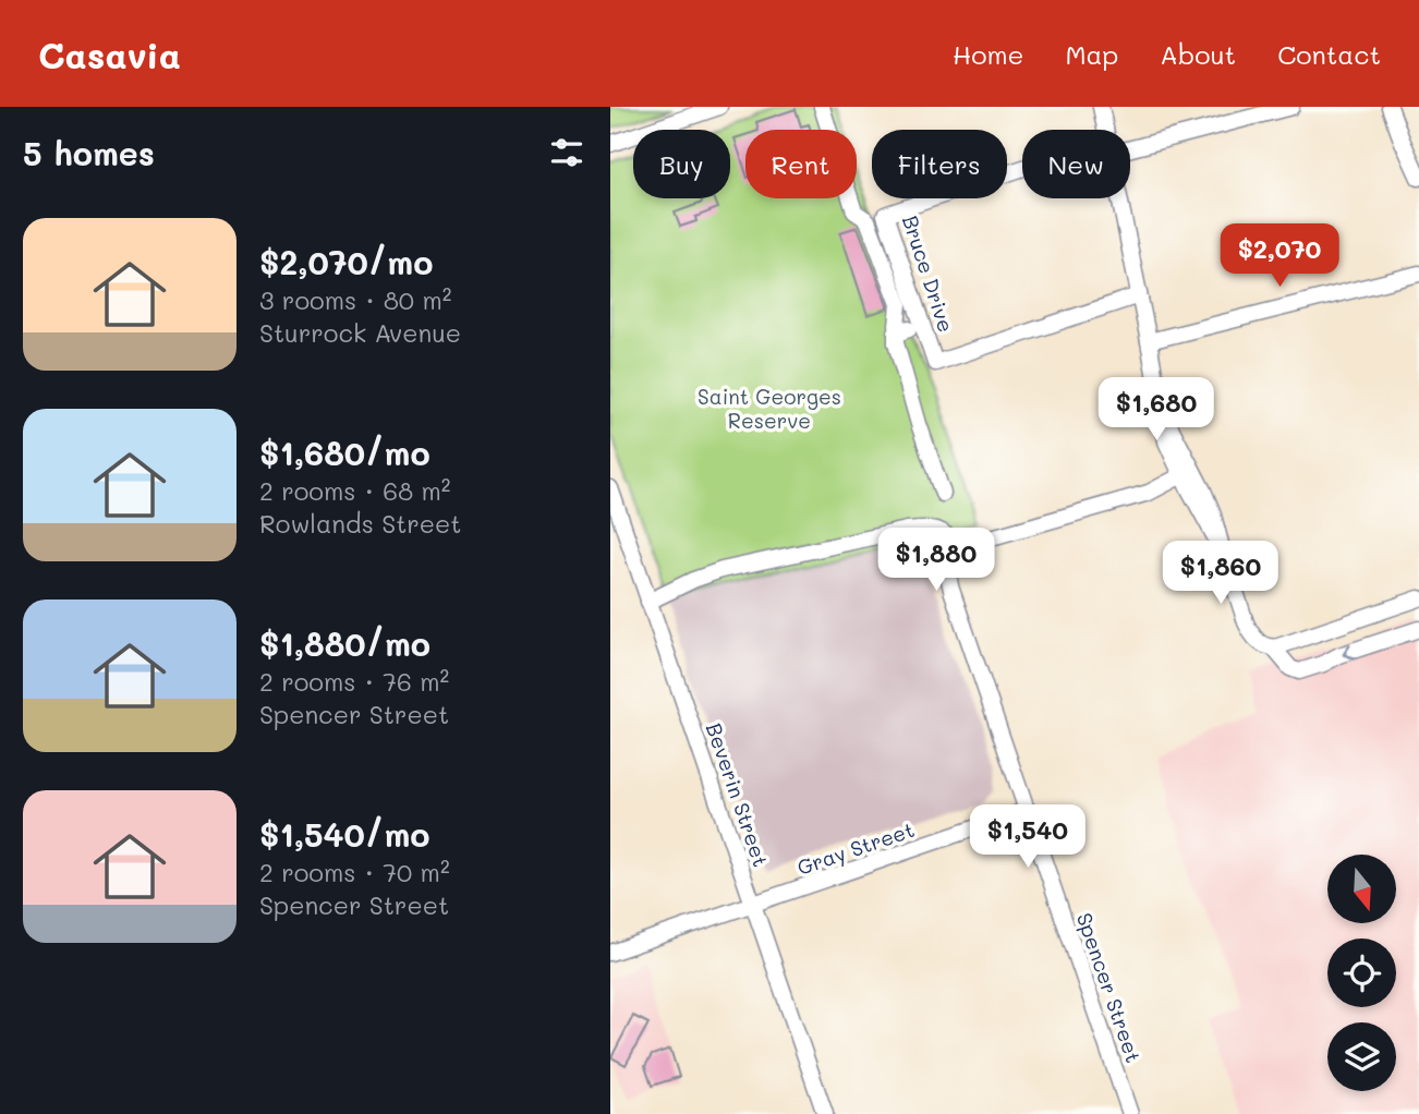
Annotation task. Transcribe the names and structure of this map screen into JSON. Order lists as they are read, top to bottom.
{
  "streets": {
    "street": [
      "Bruce Drive",
      "Beverin Street",
      "Gray Street",
      "Spencer Street"
    ]
  },
  "crossings": [
    ["Beverin Street", "Gray Street"],
    ["Gray Street", "Spencer Street"]
  ],
  "parks": ["Saint Georges Reserve"],
  "north": "bottom",
  "page": {
    "header": "Casavia",
    "nav": [
      "Home",
      "Map",
      "About",
      "Contact"
    ],
    "heading": "5 homes",
    "chip": [
      "Buy",
      "Rent",
      "Filters",
      "New"
    ],
    "list": [
      {
        "name": "$2,070/mo",
        "note": "3 rooms · 80 m² · Sturrock Avenue"
      },
      {
        "name": "$1,680/mo",
        "note": "2 rooms · 68 m² · Rowlands Street"
      },
      {
        "name": "$1,880/mo",
        "note": "2 rooms · 76 m² · Spencer Street"
      },
      {
        "name": "$1,540/mo",
        "note": "2 rooms · 70 m² · Spencer Street"
      }
    ],
    "price": [
      "$2,070",
      "$1,680",
      "$1,880",
      "$1,860",
      "$1,540"
    ]
  }
}
